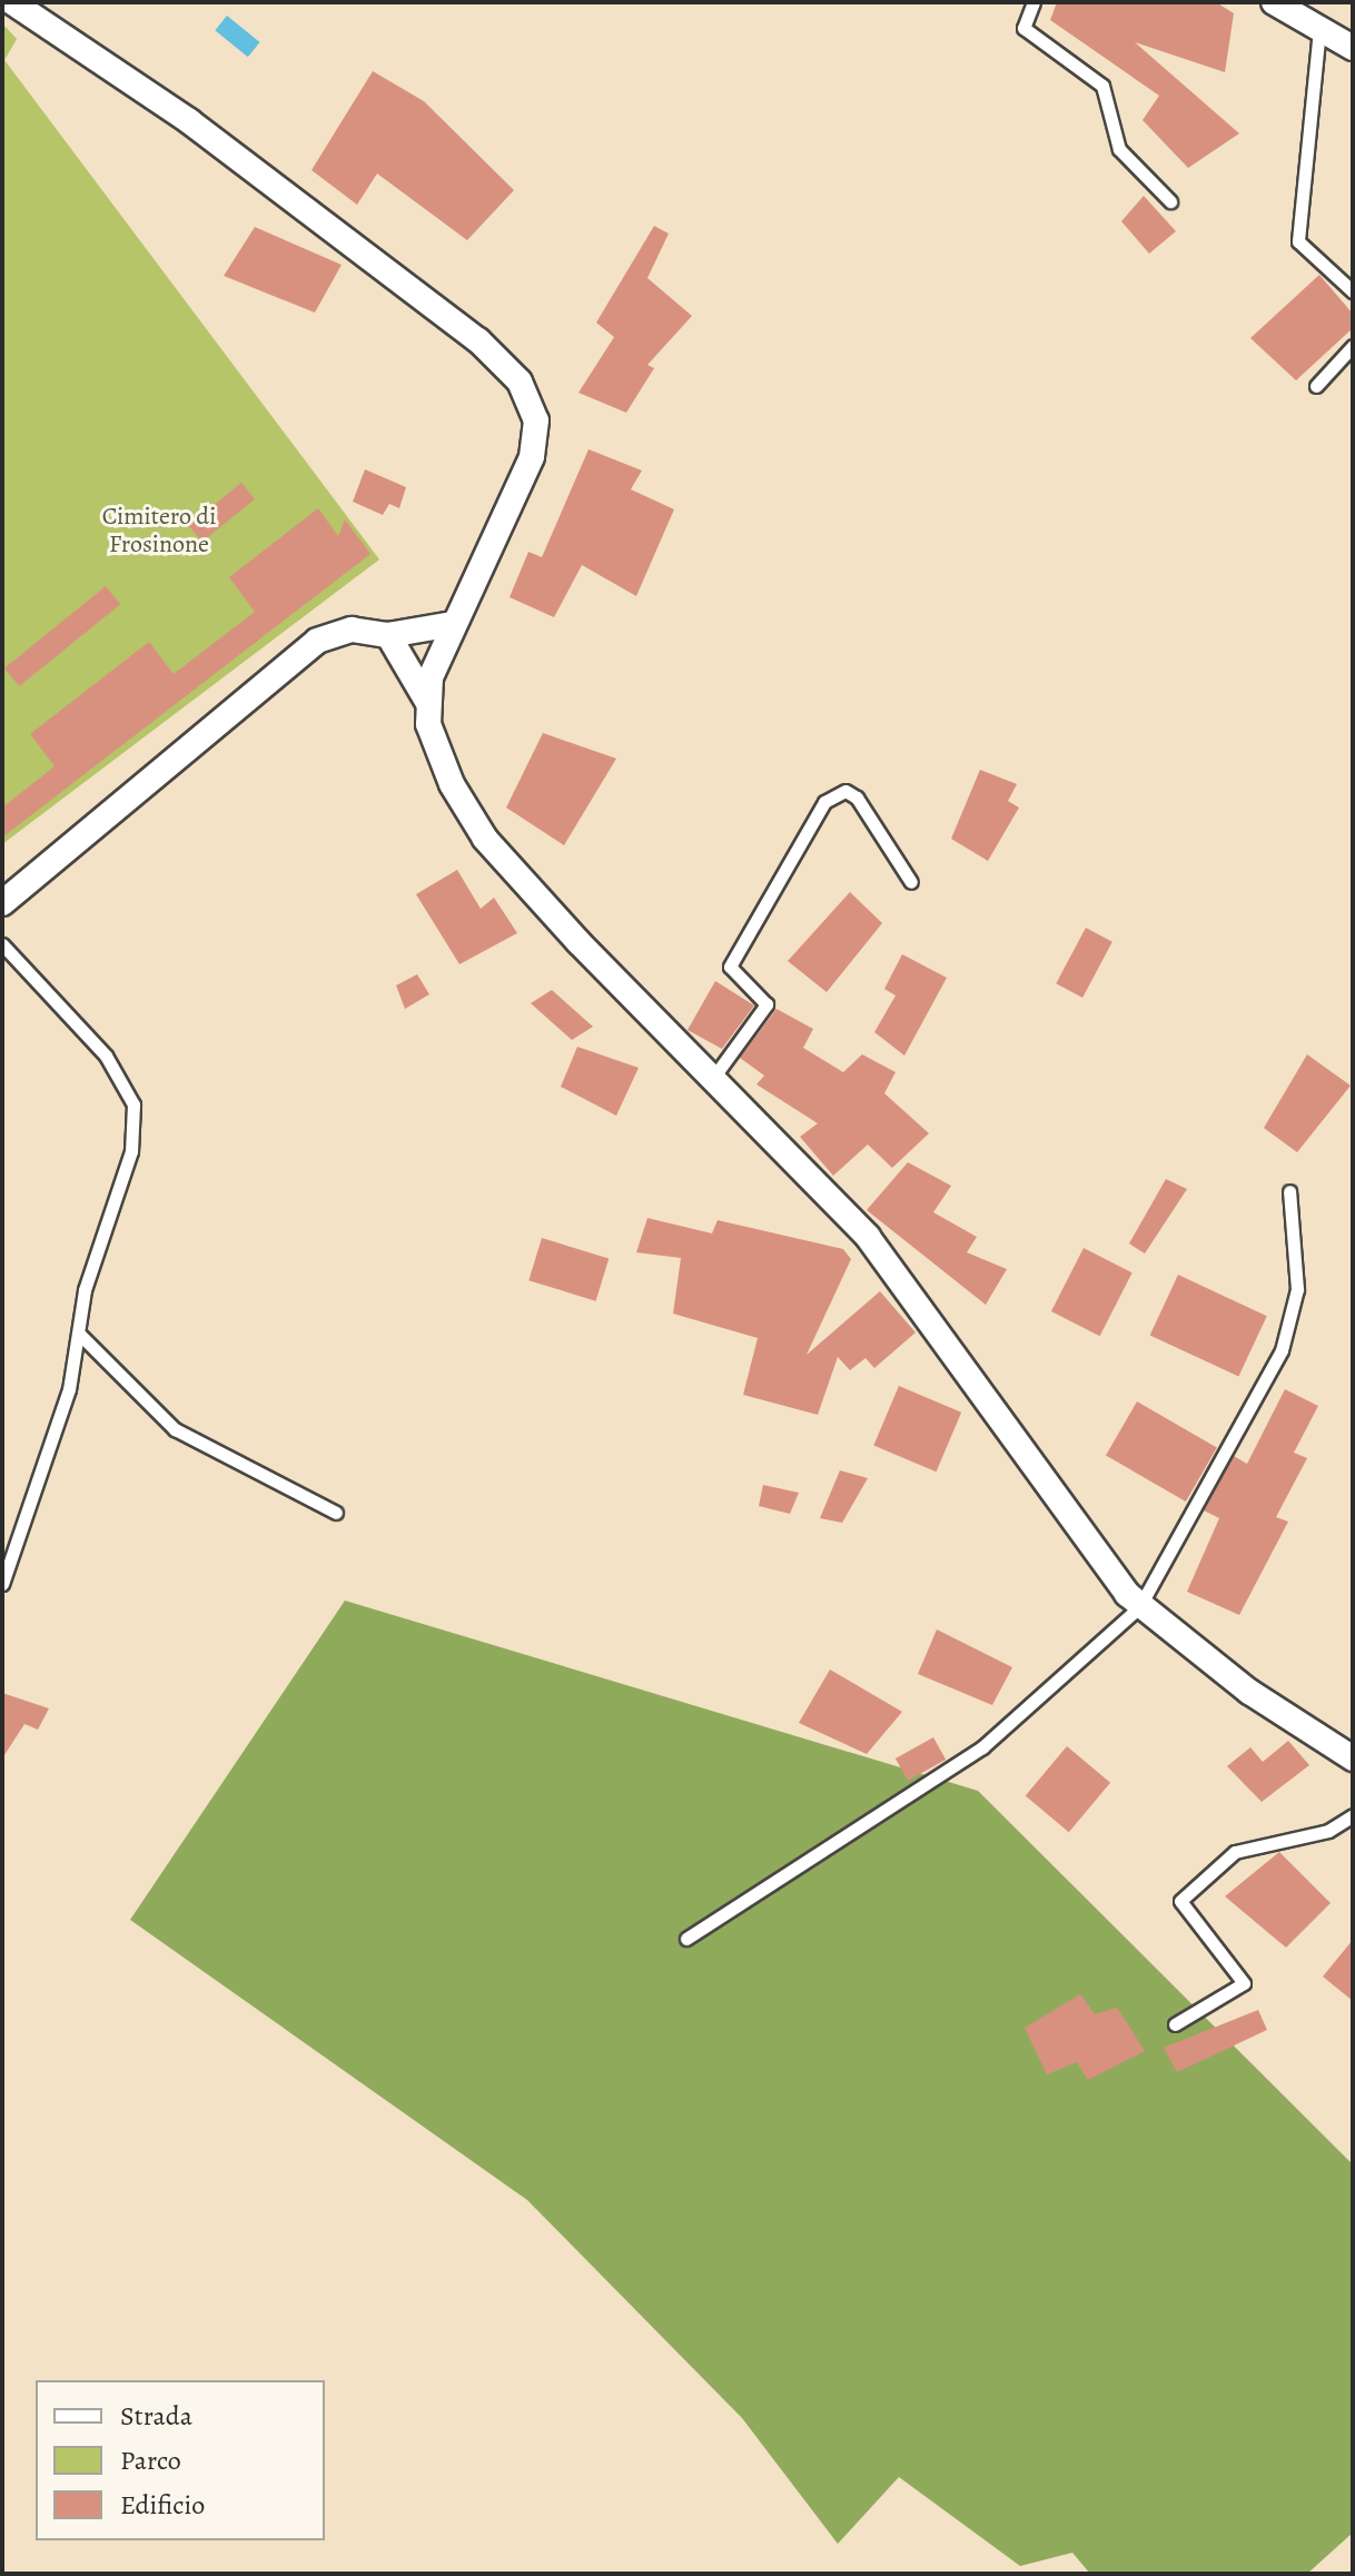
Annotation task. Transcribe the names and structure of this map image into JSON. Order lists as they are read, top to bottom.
{
  "parks": ["Cimitero di Frosinone"],
  "legend": ["Strada", "Parco", "Edificio"]
}
